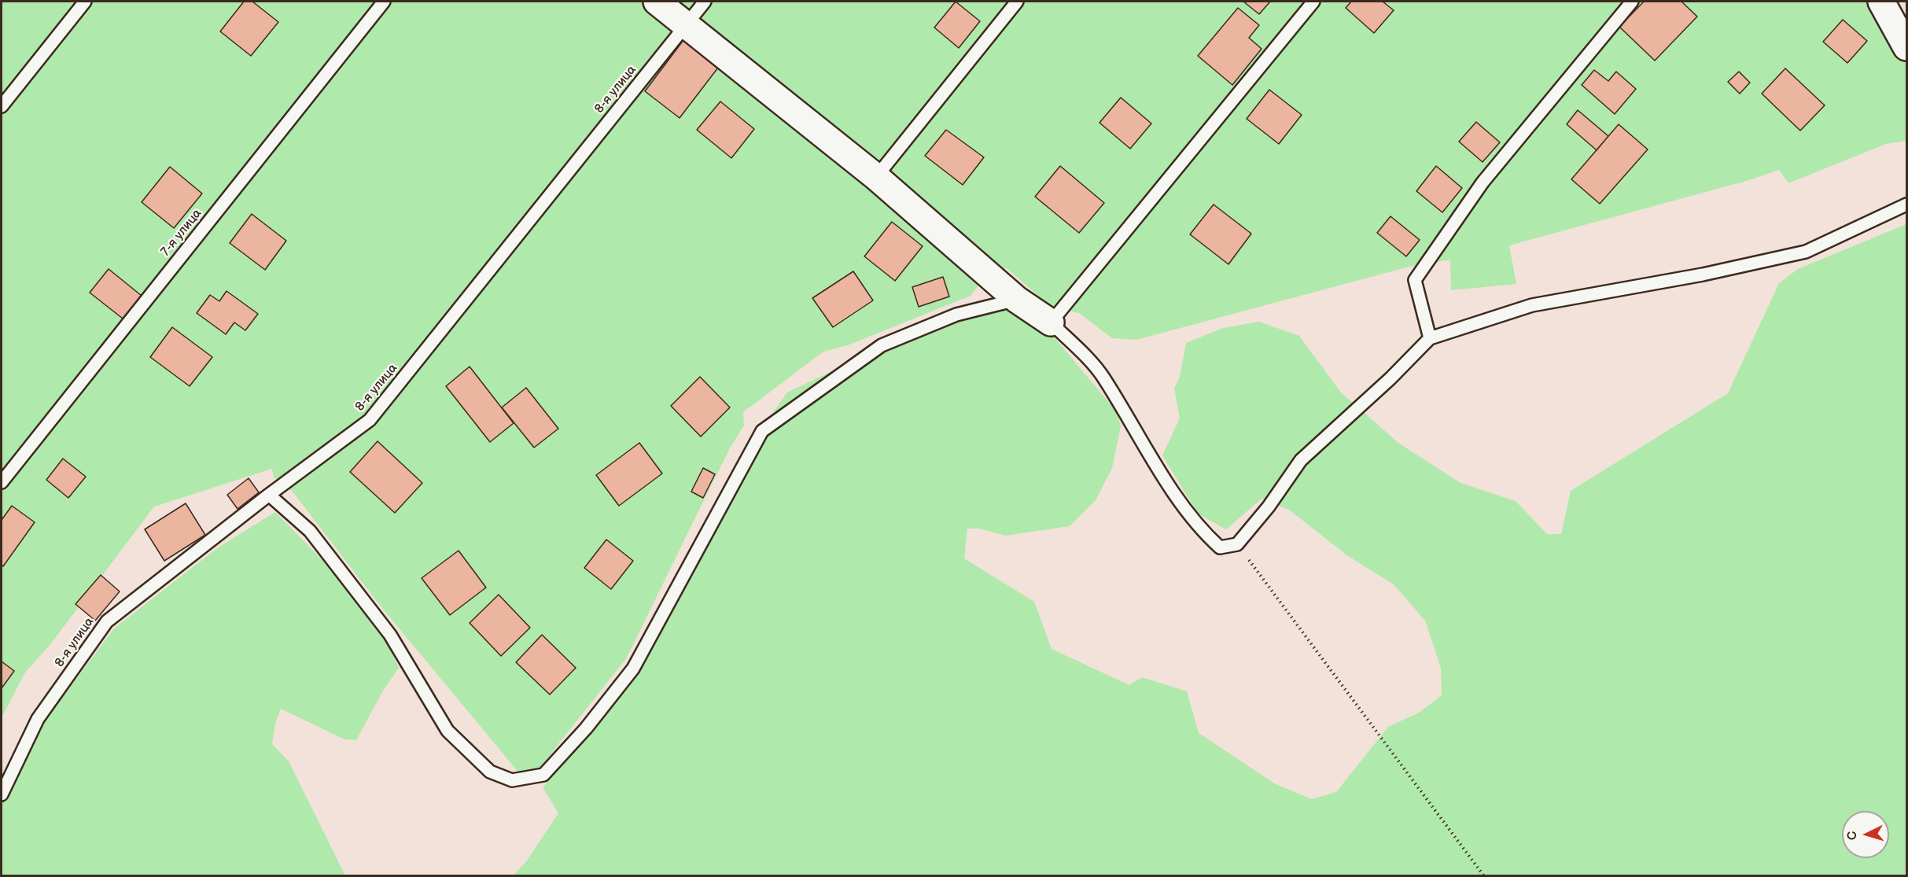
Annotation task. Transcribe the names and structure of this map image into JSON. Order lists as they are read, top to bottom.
{
  "streets": {
    "lane": ["8-я улица", "7-я улица"]
  },
  "north": "left"
}
